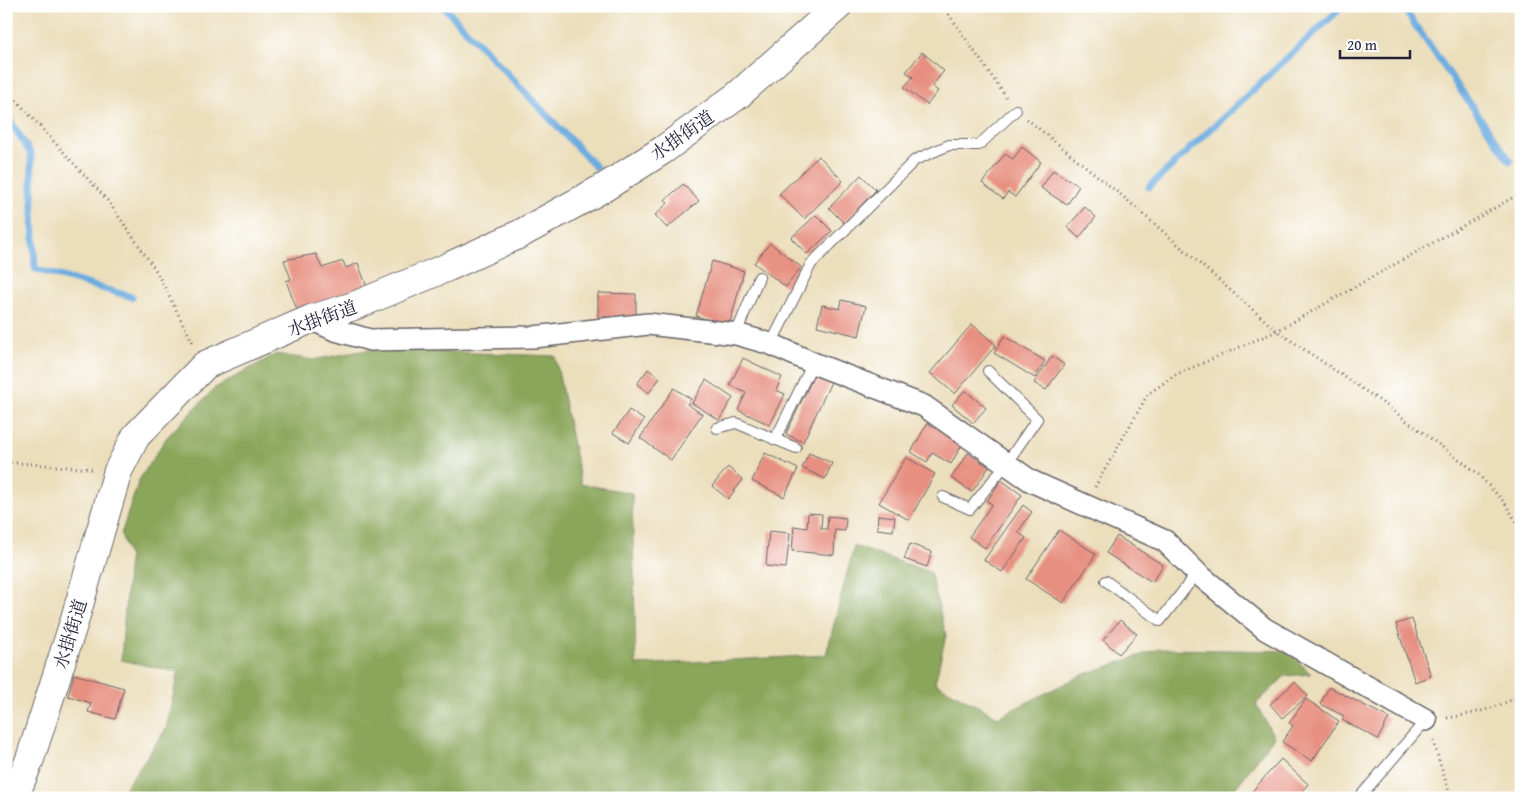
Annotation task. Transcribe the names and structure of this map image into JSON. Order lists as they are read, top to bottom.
{
  "streets": {
    "main road": ["水掛街道"]
  },
  "scale_bar": "20 m"
}
